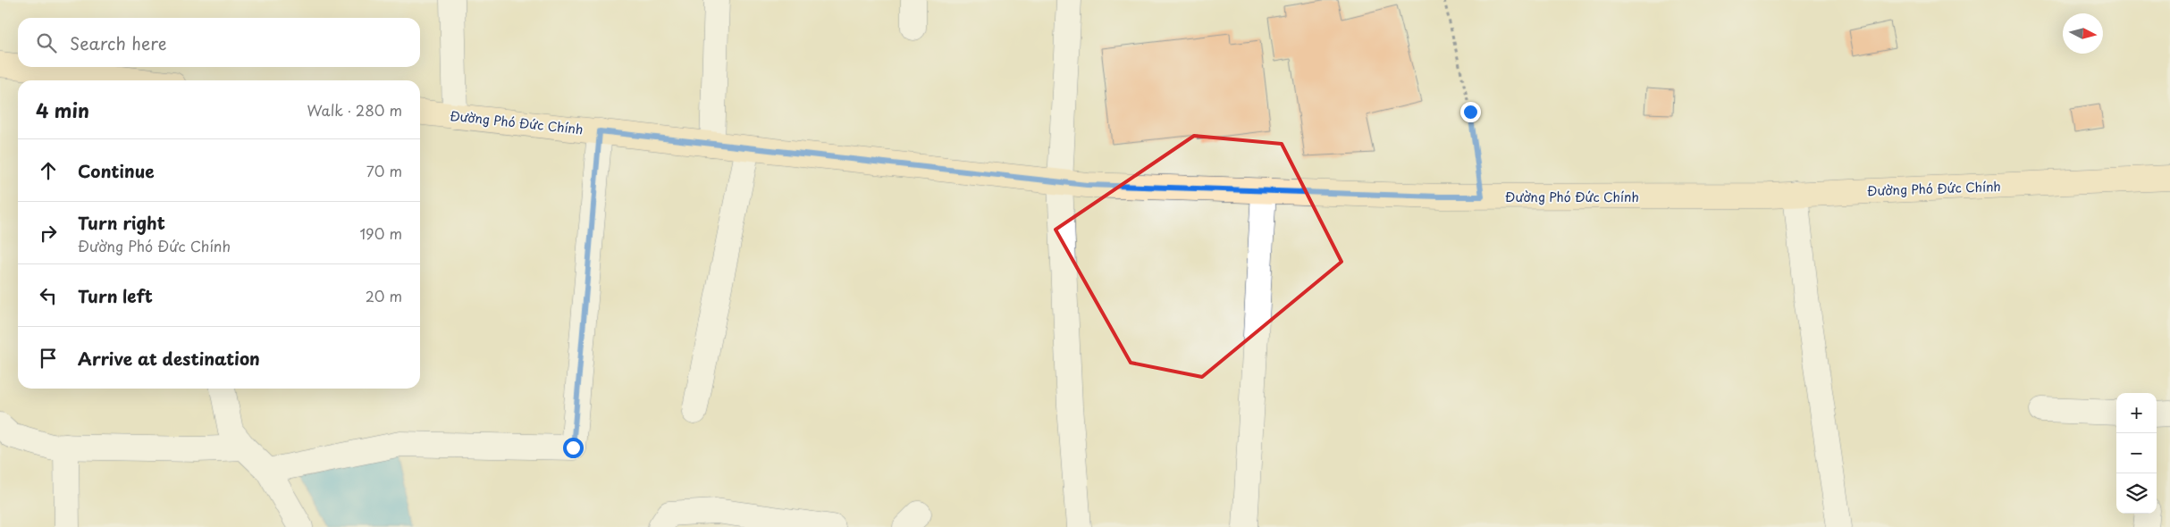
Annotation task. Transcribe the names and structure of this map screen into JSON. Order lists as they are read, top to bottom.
{
  "streets": {
    "main road": ["Đường Phó Đức Chính"]
  },
  "north": "right",
  "page": {
    "search": "Search here",
    "heading": ["4 min", "Walk · 280 m"],
    "list": [
      ["Continue", "70 m"],
      ["Turn right", "Đường Phó Đức Chính", "190 m"],
      ["Turn left", "20 m"],
      "Arrive at destination"
    ],
    "map_buttons": ["+", "−"]
  }
}
